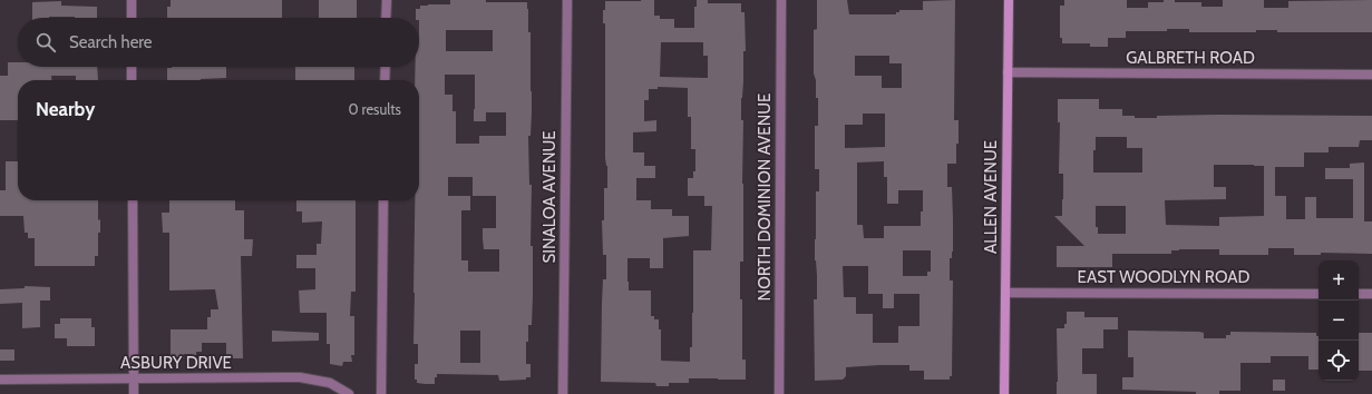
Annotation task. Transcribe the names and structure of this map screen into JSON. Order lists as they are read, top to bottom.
{
  "streets": {
    "street": [
      "GALBRETH ROAD",
      "SINALOA AVENUE",
      "NORTH DOMINION AVENUE",
      "ALLEN AVENUE",
      "EAST WOODLYN ROAD",
      "ASBURY DRIVE"
    ]
  },
  "crossings": [
    ["GALBRETH ROAD", "ALLEN AVENUE"],
    ["ALLEN AVENUE", "EAST WOODLYN ROAD"]
  ],
  "page": {
    "search": "Search here",
    "heading": ["Nearby", "0 results"],
    "map_buttons": ["+", "−"]
  }
}
